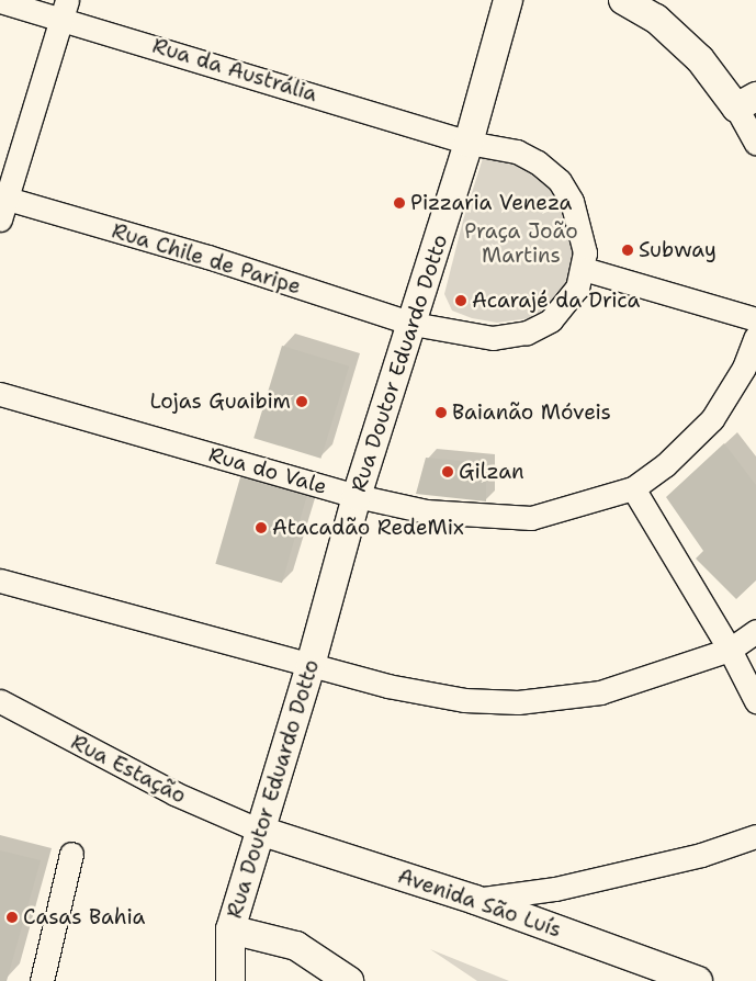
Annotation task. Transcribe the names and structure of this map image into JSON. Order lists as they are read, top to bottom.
{
  "streets": {
    "main road": ["Rua Doutor Eduardo Dotto", "Avenida São Luís"],
    "street": [
      "Rua da Austrália",
      "Rua Chile de Paripe",
      "Rua do Vale",
      "Rua Estação"
    ]
  },
  "crossings": [
    ["Rua da Austrália", "Rua Doutor Eduardo Dotto"],
    ["Rua Chile de Paripe", "Rua Doutor Eduardo Dotto"],
    ["Rua Doutor Eduardo Dotto", "Rua do Vale"],
    ["Rua Doutor Eduardo Dotto", "Rua Estação"],
    ["Rua Doutor Eduardo Dotto", "Avenida São Luís"],
    ["Rua Estação", "Avenida São Luís"]
  ],
  "parks": ["Praça João Martins"],
  "places": [
    "Pizzaria Veneza",
    "Subway",
    "Acarajé da Drica",
    "Lojas Guaibim",
    "Baianão Móveis",
    "Gilzan",
    "Atacadão RedeMix",
    "Casas Bahia"
  ]
}
